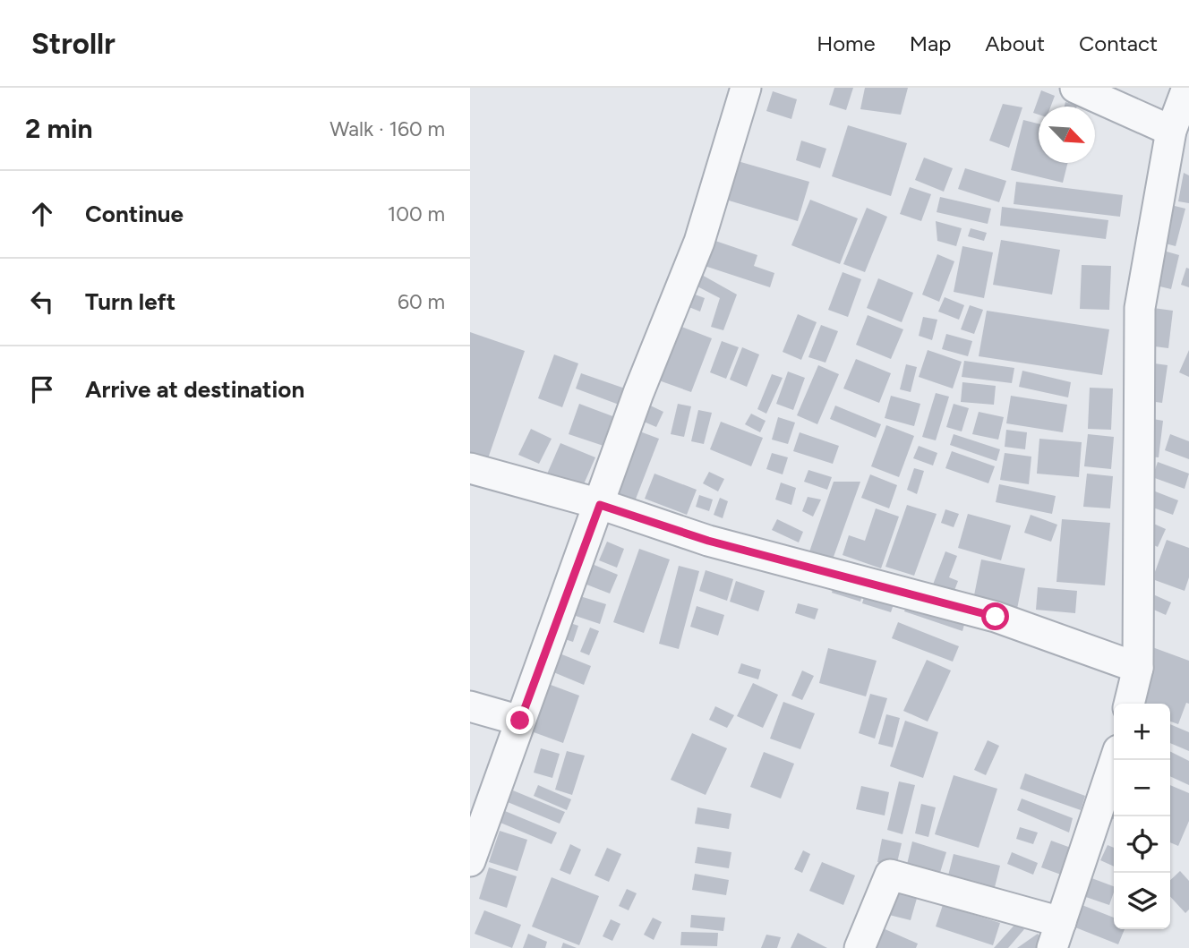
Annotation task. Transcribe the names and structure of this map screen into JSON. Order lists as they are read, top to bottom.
{
  "north": "bottom right",
  "page": {
    "header": "Strollr",
    "nav": [
      "Home",
      "Map",
      "About",
      "Contact"
    ],
    "heading": ["2 min", "Walk · 160 m"],
    "list": [
      ["Continue", "100 m"],
      ["Turn left", "60 m"],
      "Arrive at destination"
    ],
    "map_buttons": ["+", "−"]
  }
}
